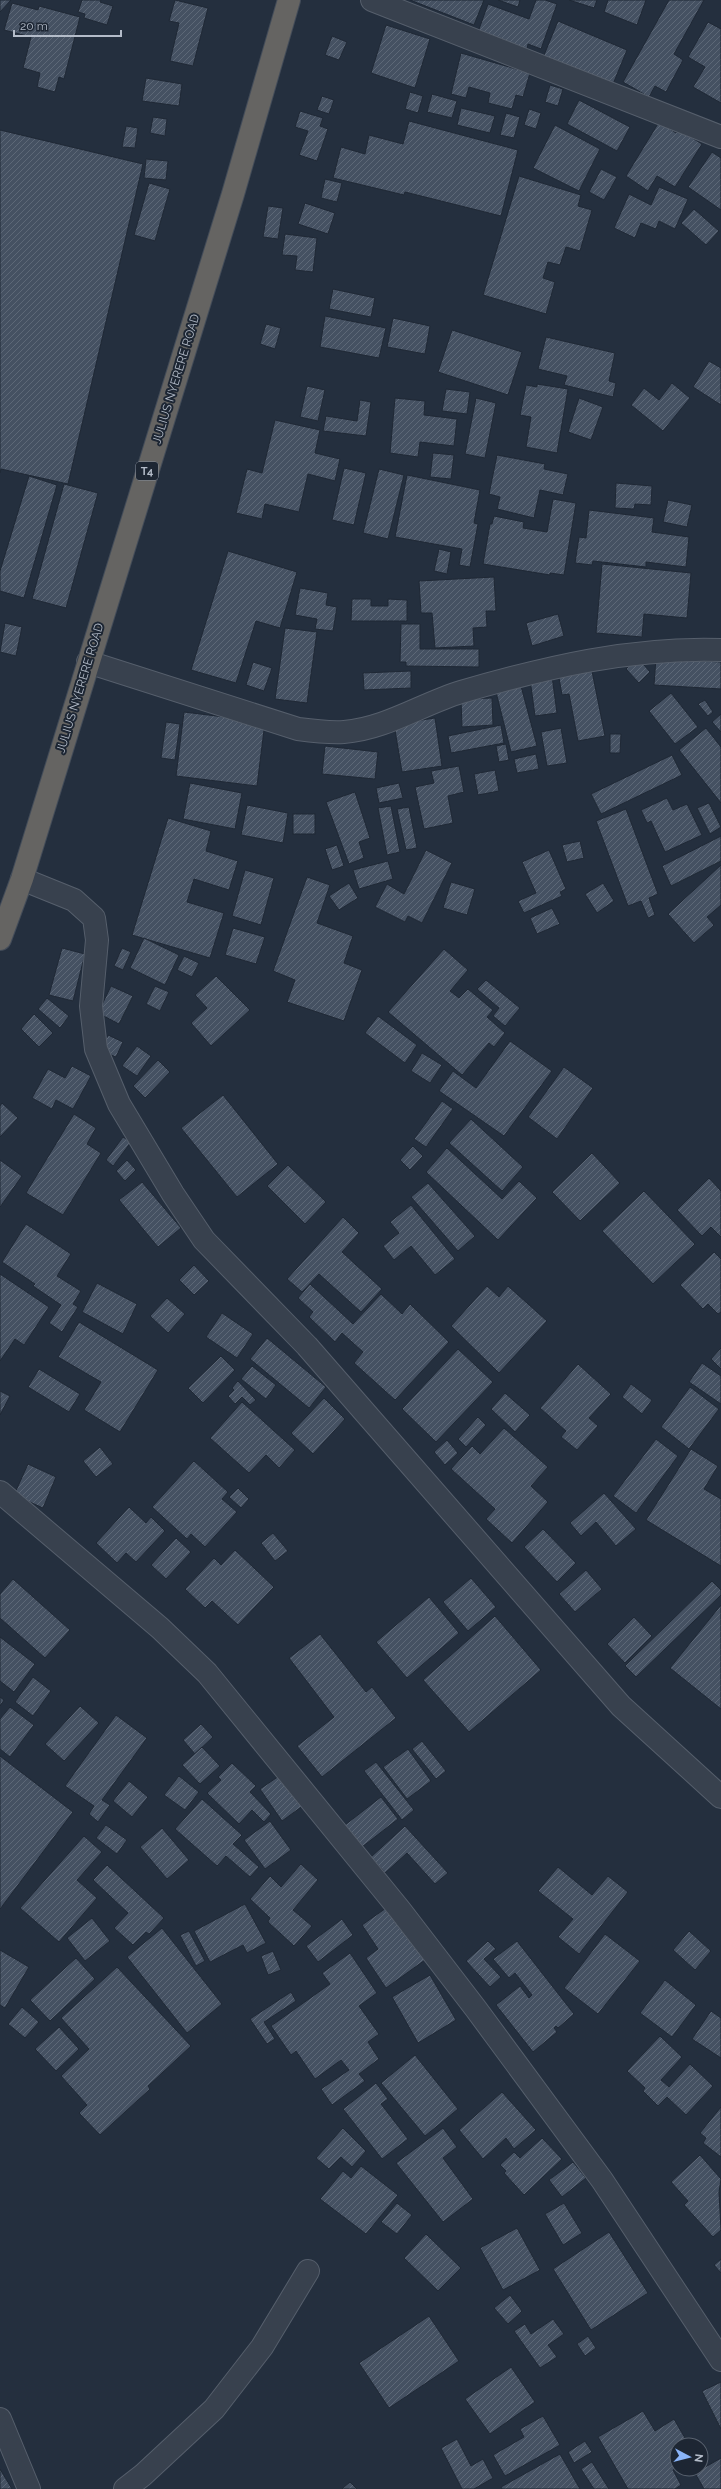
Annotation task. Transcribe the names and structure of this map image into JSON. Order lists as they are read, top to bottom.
{
  "streets": {
    "highway": ["JULIUS NYERERE ROAD", "T4"]
  },
  "scale_bar": "20 m",
  "north": "right"
}
